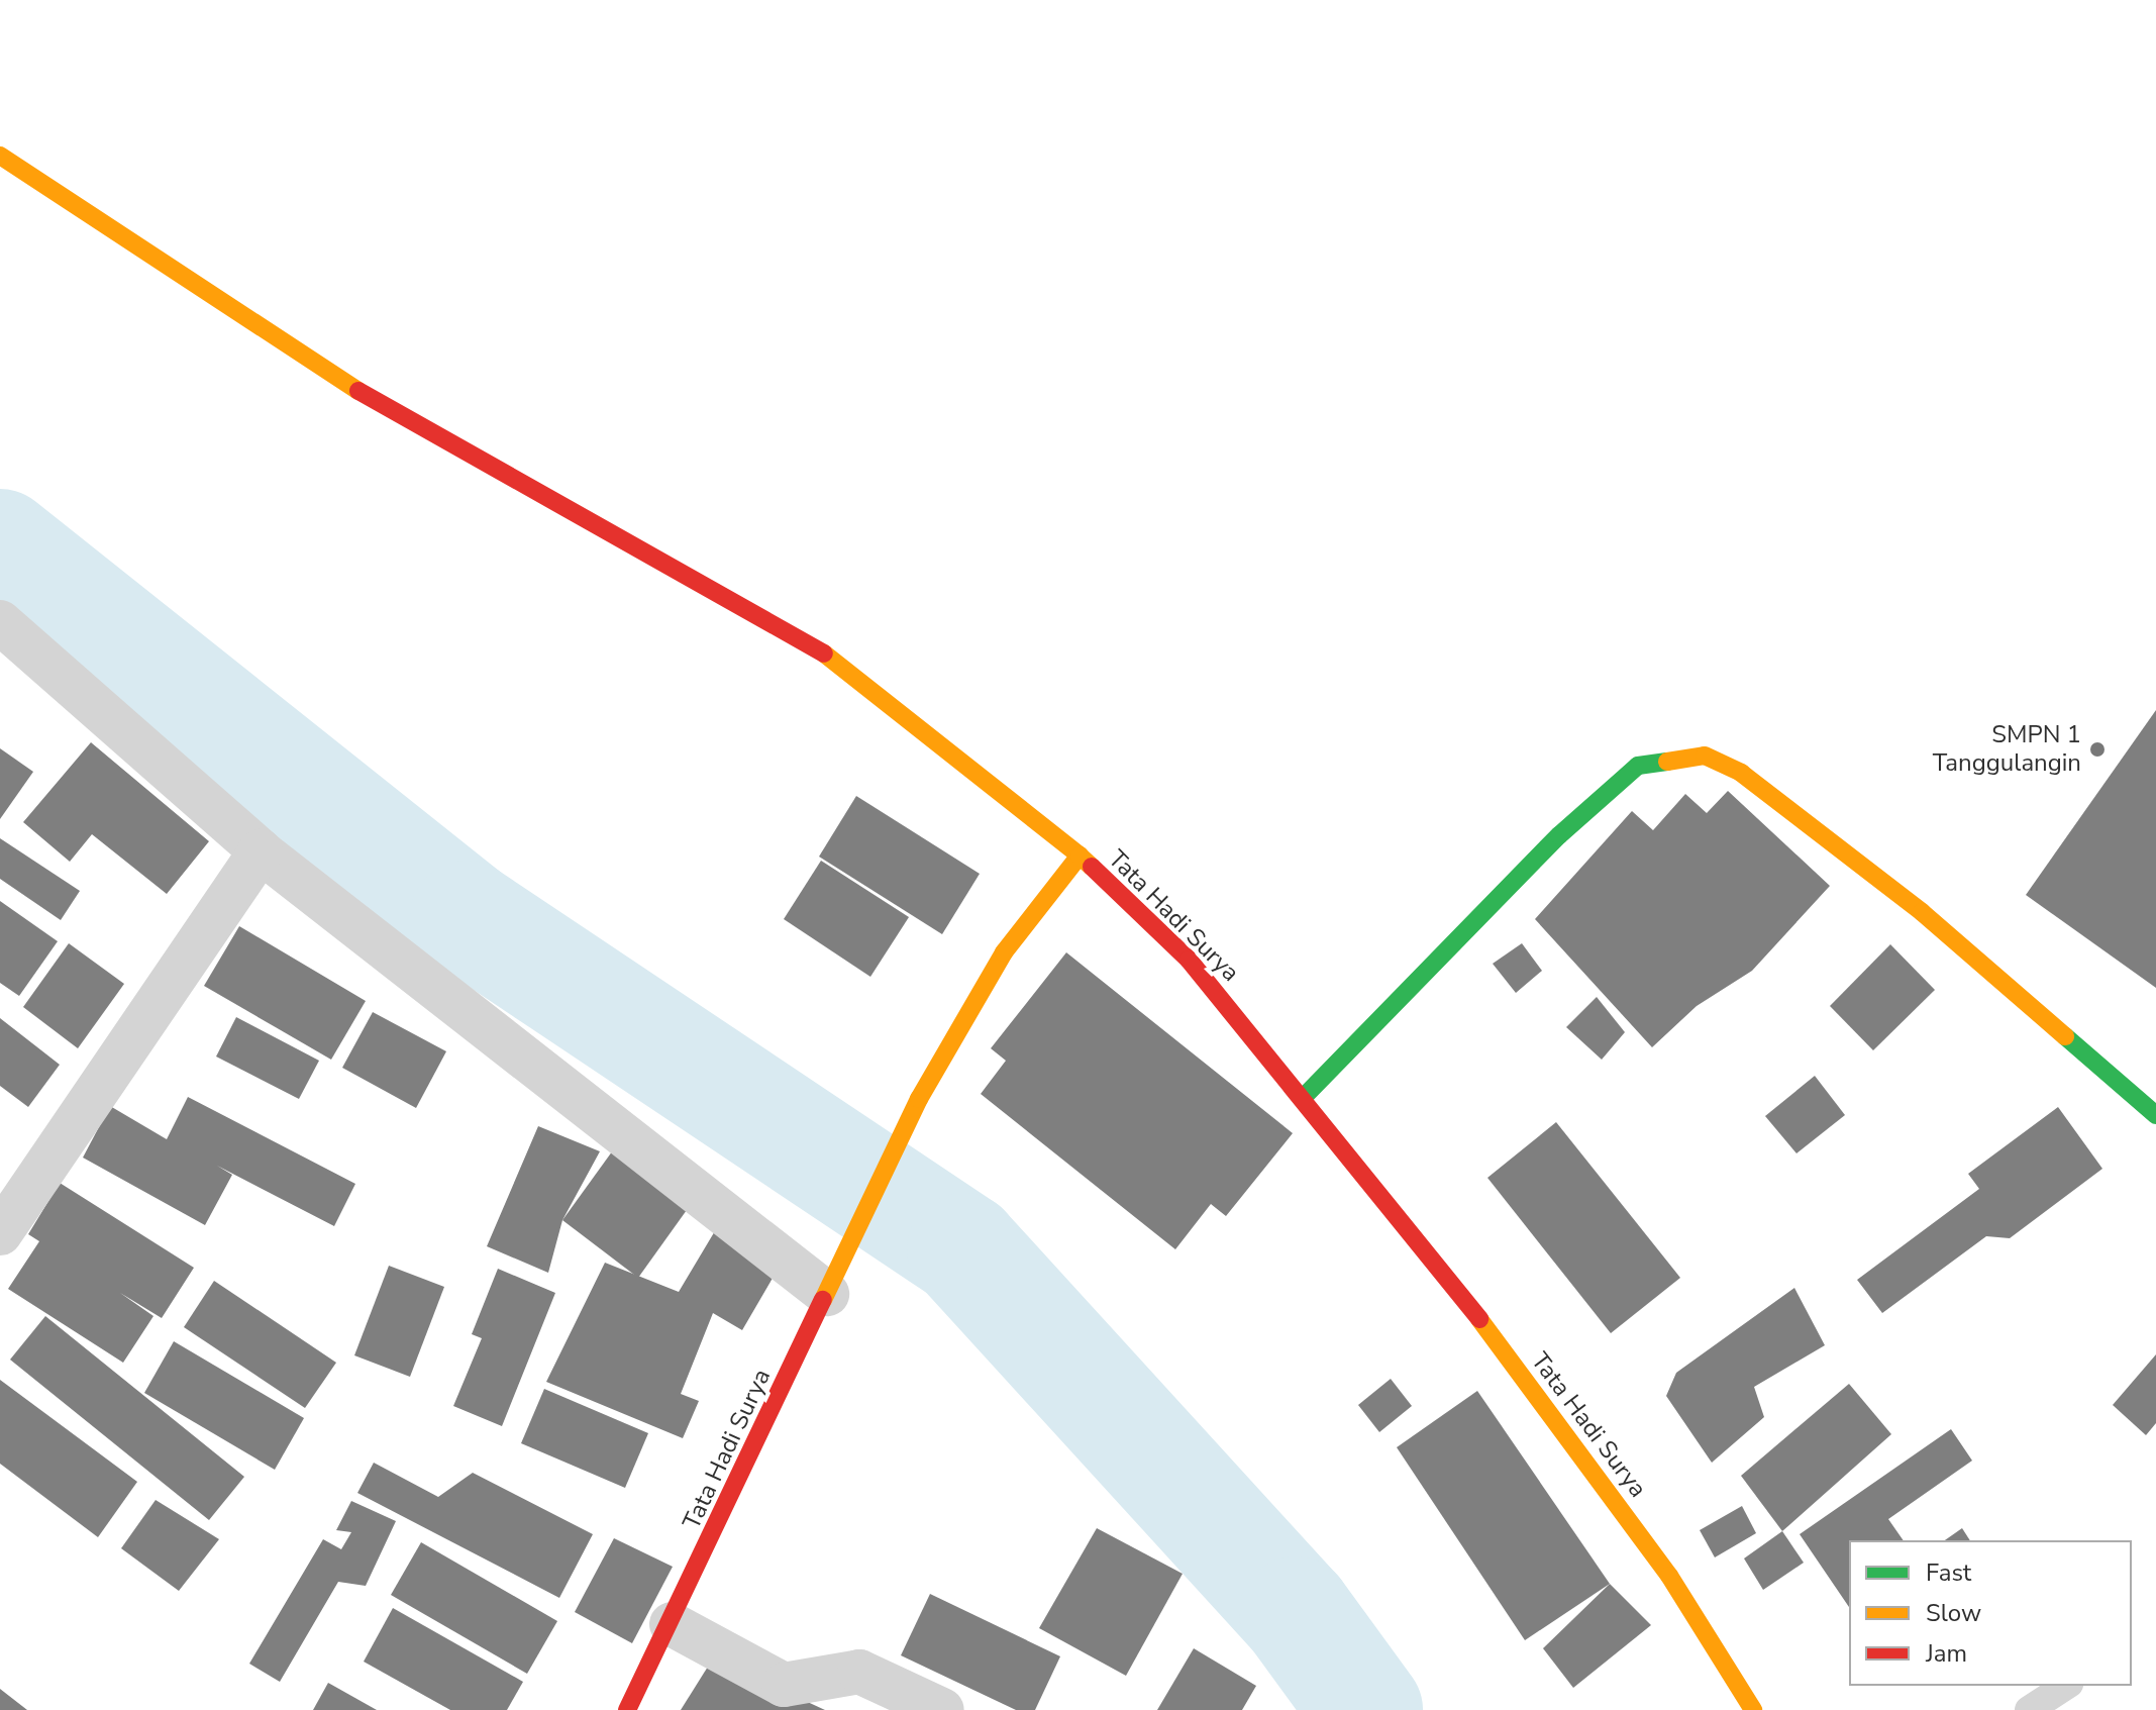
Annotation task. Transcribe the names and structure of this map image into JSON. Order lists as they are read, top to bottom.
{
  "streets": {
    "street": ["Tata Hadi Surya"]
  },
  "places": ["SMPN 1 Tanggulangin"],
  "legend": ["Fast", "Slow", "Jam"]
}
